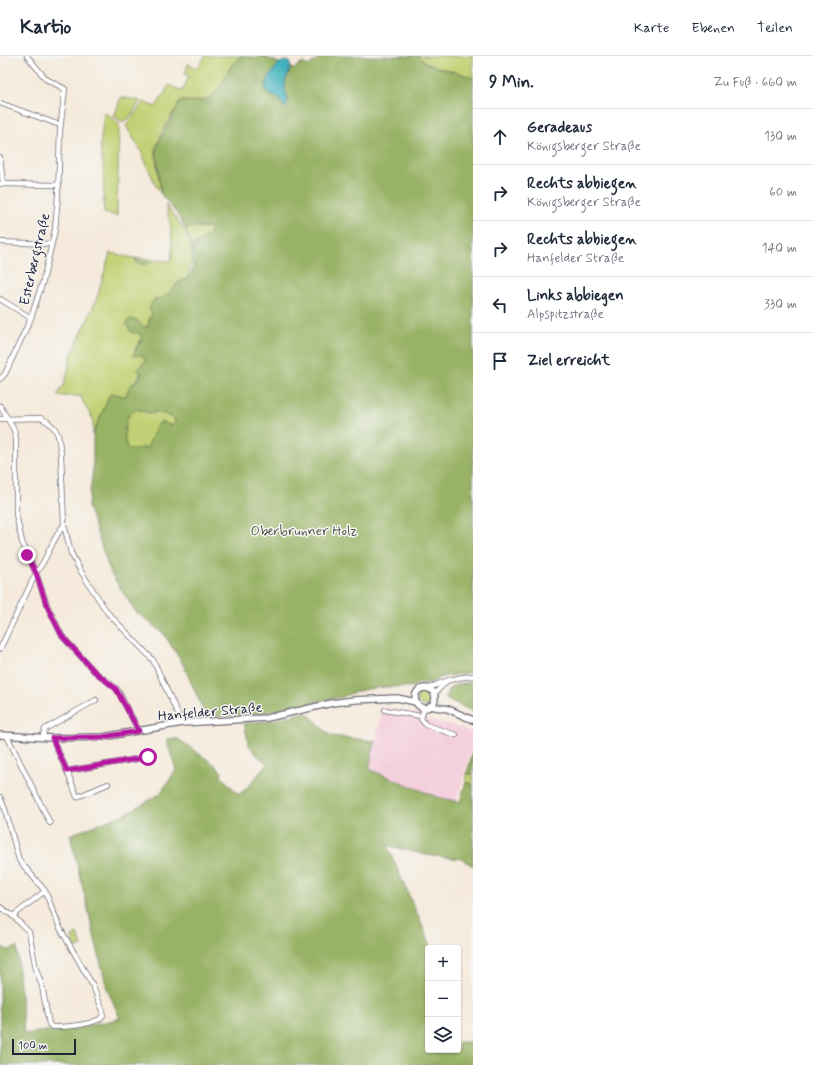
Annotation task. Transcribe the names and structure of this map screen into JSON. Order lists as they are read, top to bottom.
{
  "streets": {
    "street": ["Esterbergstraße", "Hanfelder Straße"]
  },
  "parks": ["Oberbrunner Holz"],
  "scale_bar": "100 m",
  "page": {
    "header": "Kartio",
    "nav": ["Karte", "Ebenen", "Teilen"],
    "heading": ["9 Min.", "Zu Fuß · 660 m"],
    "list": [
      ["Geradeaus", "Königsberger Straße", "130 m"],
      ["Rechts abbiegen", "Königsberger Straße", "60 m"],
      ["Rechts abbiegen", "Hanfelder Straße", "140 m"],
      ["Links abbiegen", "Alpspitzstraße", "330 m"],
      "Ziel erreicht"
    ],
    "map_buttons": ["+", "−"],
    "scale": "100 m"
  }
}
